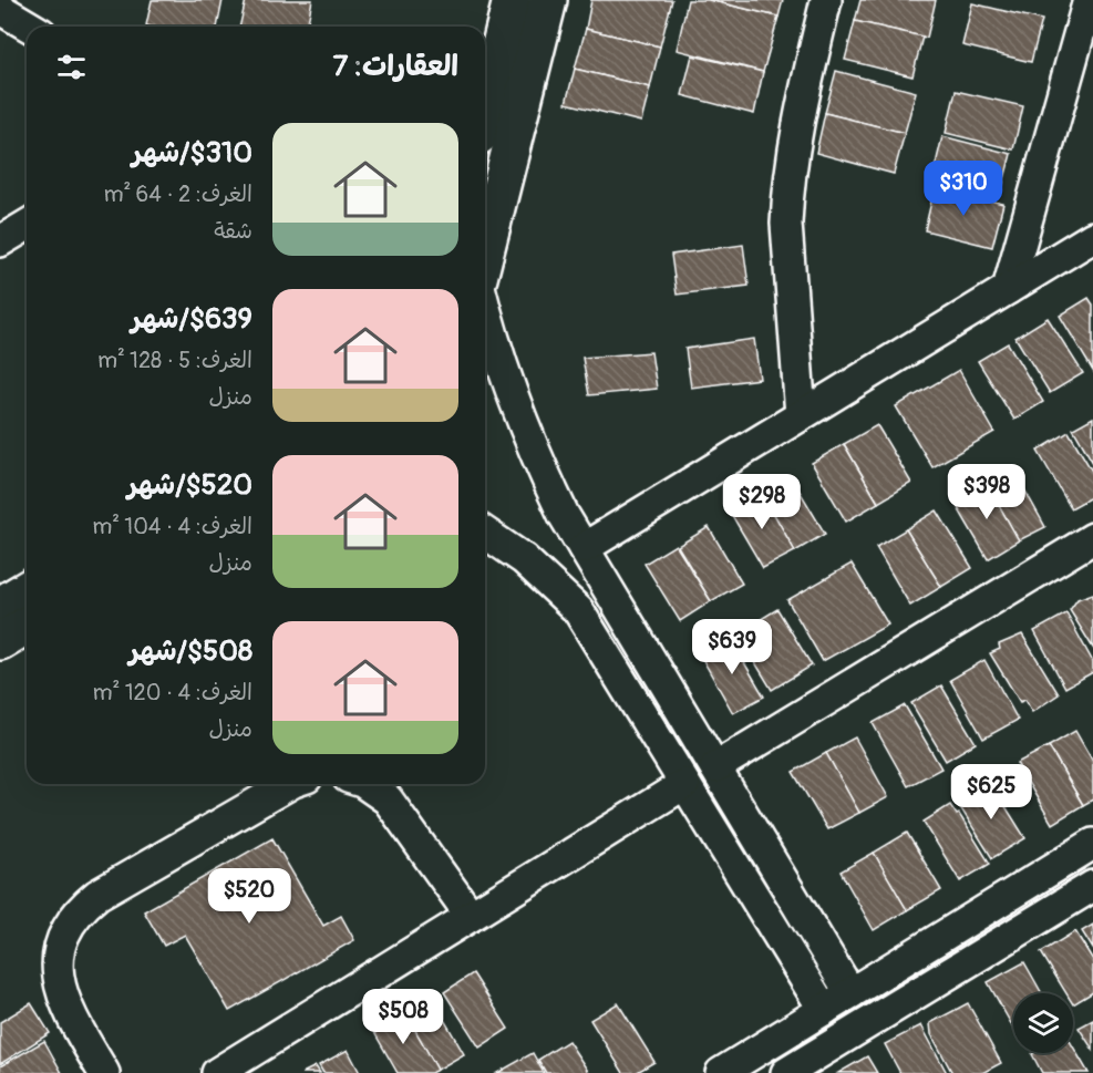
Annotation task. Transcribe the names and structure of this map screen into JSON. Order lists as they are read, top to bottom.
{
  "page": {
    "heading": "العقارات: 7",
    "list": [
      {
        "name": "$310/شهر",
        "note": "الغرف: 2 · 64 m² · شقة"
      },
      {
        "name": "$639/شهر",
        "note": "الغرف: 5 · 128 m² · منزل"
      },
      {
        "name": "$520/شهر",
        "note": "الغرف: 4 · 104 m² · منزل"
      },
      {
        "name": "$508/شهر",
        "note": "الغرف: 4 · 120 m² · منزل"
      }
    ],
    "price": [
      "$310",
      "$398",
      "$298",
      "$639",
      "$625",
      "$520",
      "$508"
    ]
  }
}
